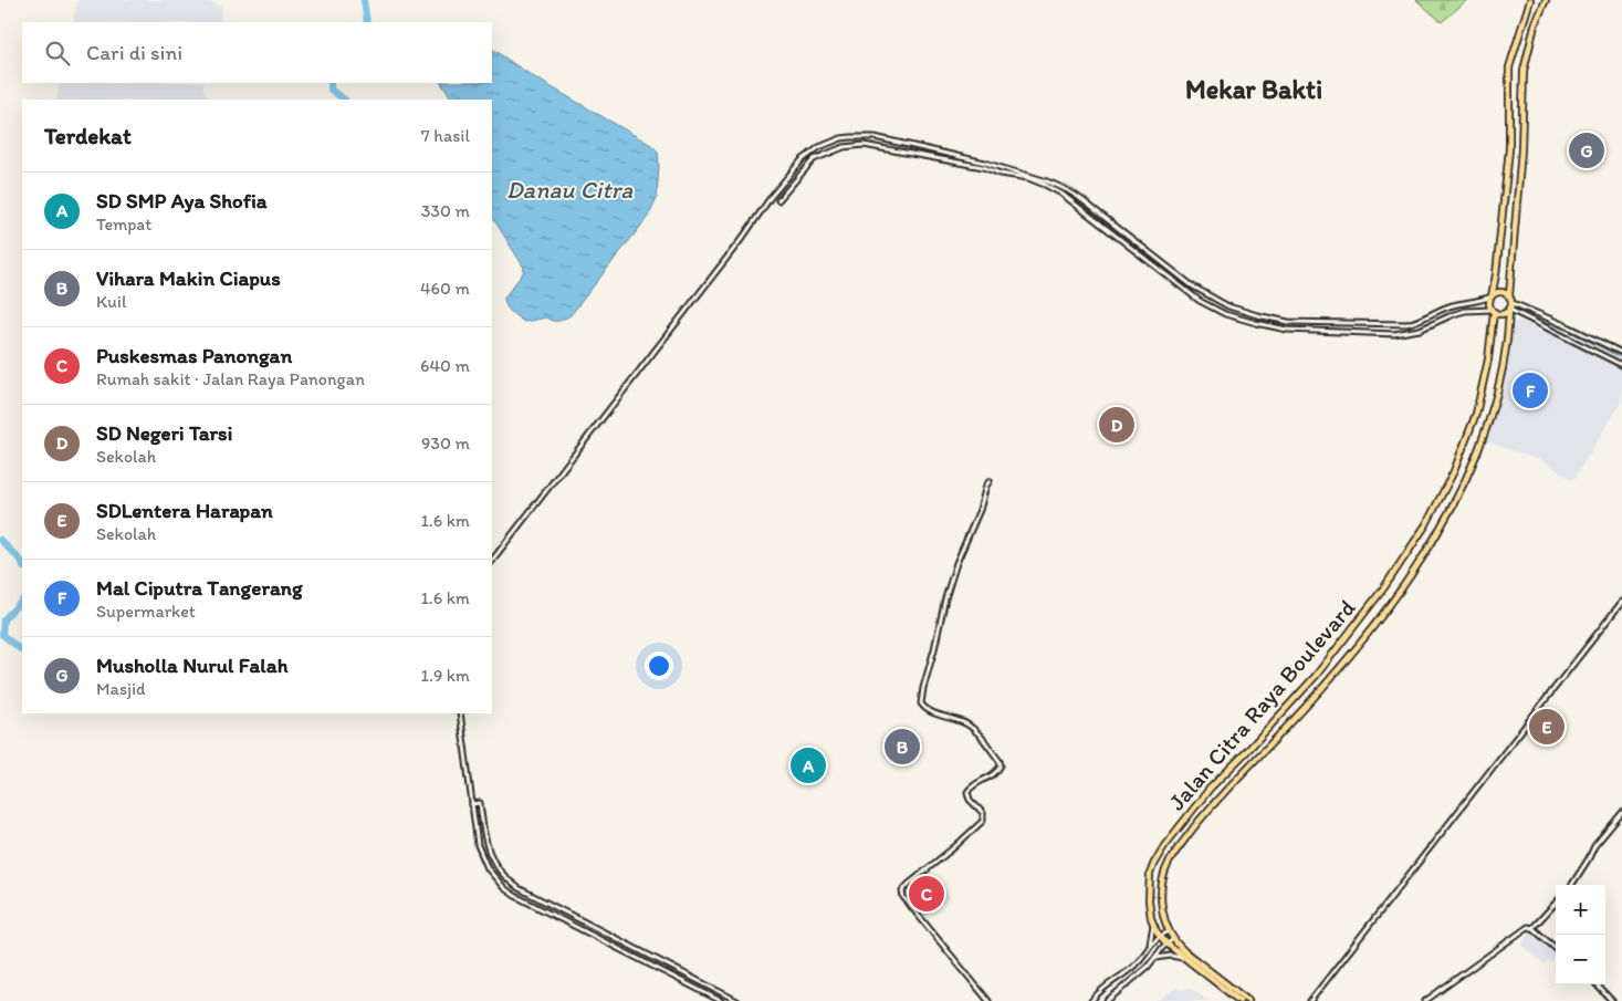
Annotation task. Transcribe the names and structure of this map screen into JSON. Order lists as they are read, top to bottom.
{
  "streets": {
    "main road": ["Jalan Citra Raya Boulevard"]
  },
  "districts": ["Mekar Bakti"],
  "water": ["Danau Citra"],
  "page": {
    "search": "Cari di sini",
    "heading": ["Terdekat", "7 hasil"],
    "pins": [
      "G",
      "F",
      "D",
      "E",
      "B",
      "A",
      "C"
    ],
    "list": [
      {
        "mark": "A",
        "name": "SD SMP Aya Shofia",
        "note": "Tempat",
        "value": "330 m"
      },
      {
        "mark": "B",
        "name": "Vihara Makin Ciapus",
        "note": "Kuil",
        "value": "460 m"
      },
      {
        "mark": "C",
        "name": "Puskesmas Panongan",
        "note": "Rumah sakit · Jalan Raya Panongan",
        "value": "640 m"
      },
      {
        "mark": "D",
        "name": "SD Negeri Tarsi",
        "note": "Sekolah",
        "value": "930 m"
      },
      {
        "mark": "E",
        "name": "SDLentera Harapan",
        "note": "Sekolah",
        "value": "1.6 km"
      },
      {
        "mark": "F",
        "name": "Mal Ciputra Tangerang",
        "note": "Supermarket",
        "value": "1.6 km"
      },
      {
        "mark": "G",
        "name": "Musholla Nurul Falah",
        "note": "Masjid",
        "value": "1.9 km"
      }
    ],
    "map_buttons": ["+", "−"]
  }
}
